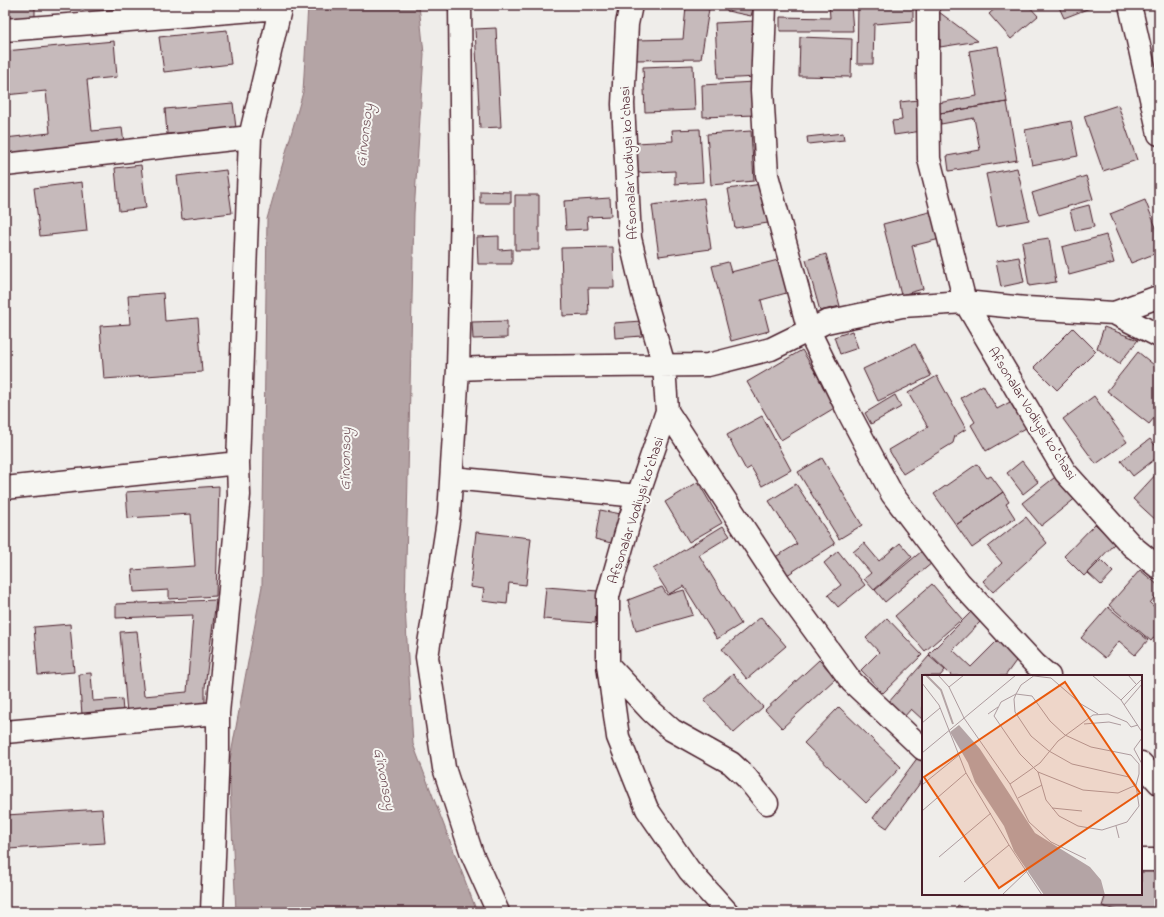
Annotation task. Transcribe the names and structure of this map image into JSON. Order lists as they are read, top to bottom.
{
  "streets": {
    "street": ["Afsonalar Vodiysi koʻchasi"]
  },
  "water": ["G‘irvonsoy"]
}
